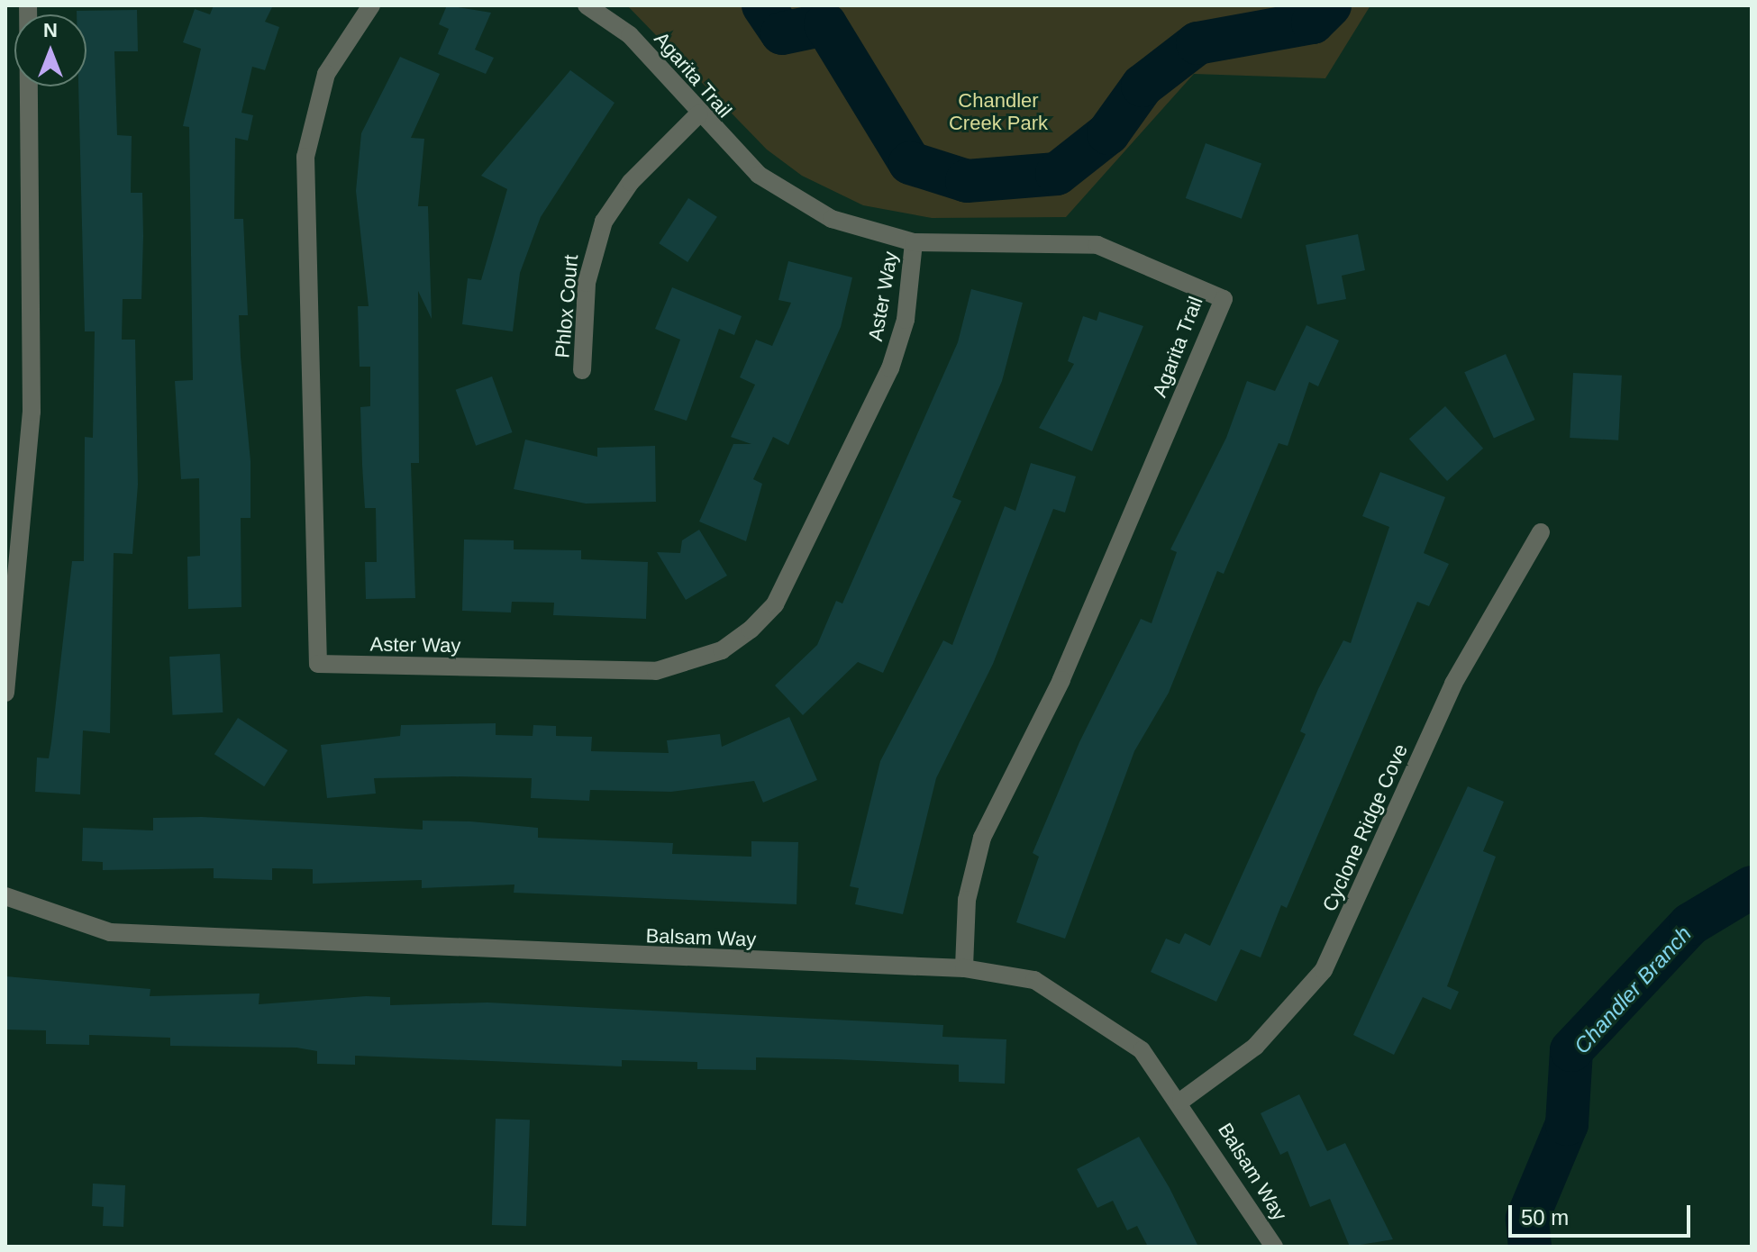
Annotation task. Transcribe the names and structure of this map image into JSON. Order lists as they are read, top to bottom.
{
  "streets": {
    "street": [
      "Agarita Trail",
      "Aster Way",
      "Phlox Court",
      "Cyclone Ridge Cove",
      "Balsam Way"
    ]
  },
  "crossings": [
    ["Agarita Trail", "Aster Way"],
    ["Agarita Trail", "Phlox Court"],
    ["Agarita Trail", "Balsam Way"],
    ["Cyclone Ridge Cove", "Balsam Way"]
  ],
  "water": ["Chandler Branch"],
  "parks": ["Chandler Creek Park"],
  "scale_bar": "50 m",
  "north": "top"
}
